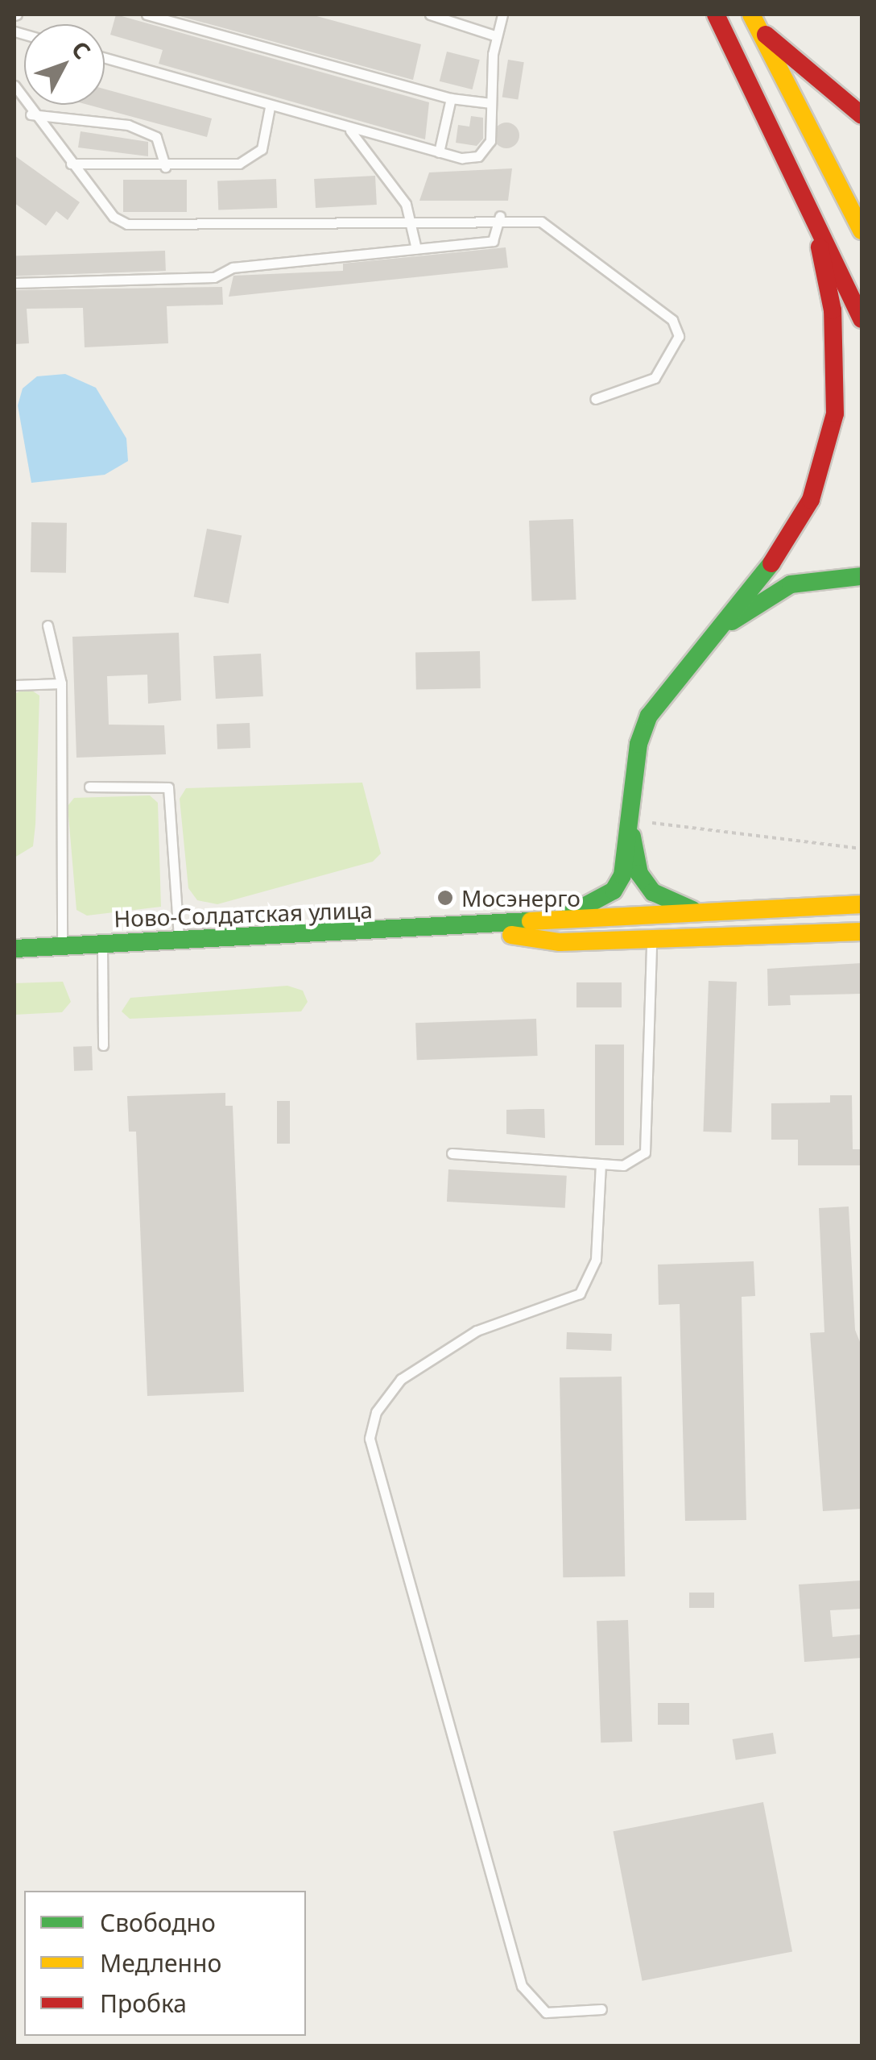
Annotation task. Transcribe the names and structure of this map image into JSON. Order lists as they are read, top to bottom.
{
  "streets": {
    "main road": ["Ново-Солдатская улица"]
  },
  "places": ["Мосэнерго"],
  "legend": ["Свободно", "Медленно", "Пробка"],
  "north": "top right"
}
